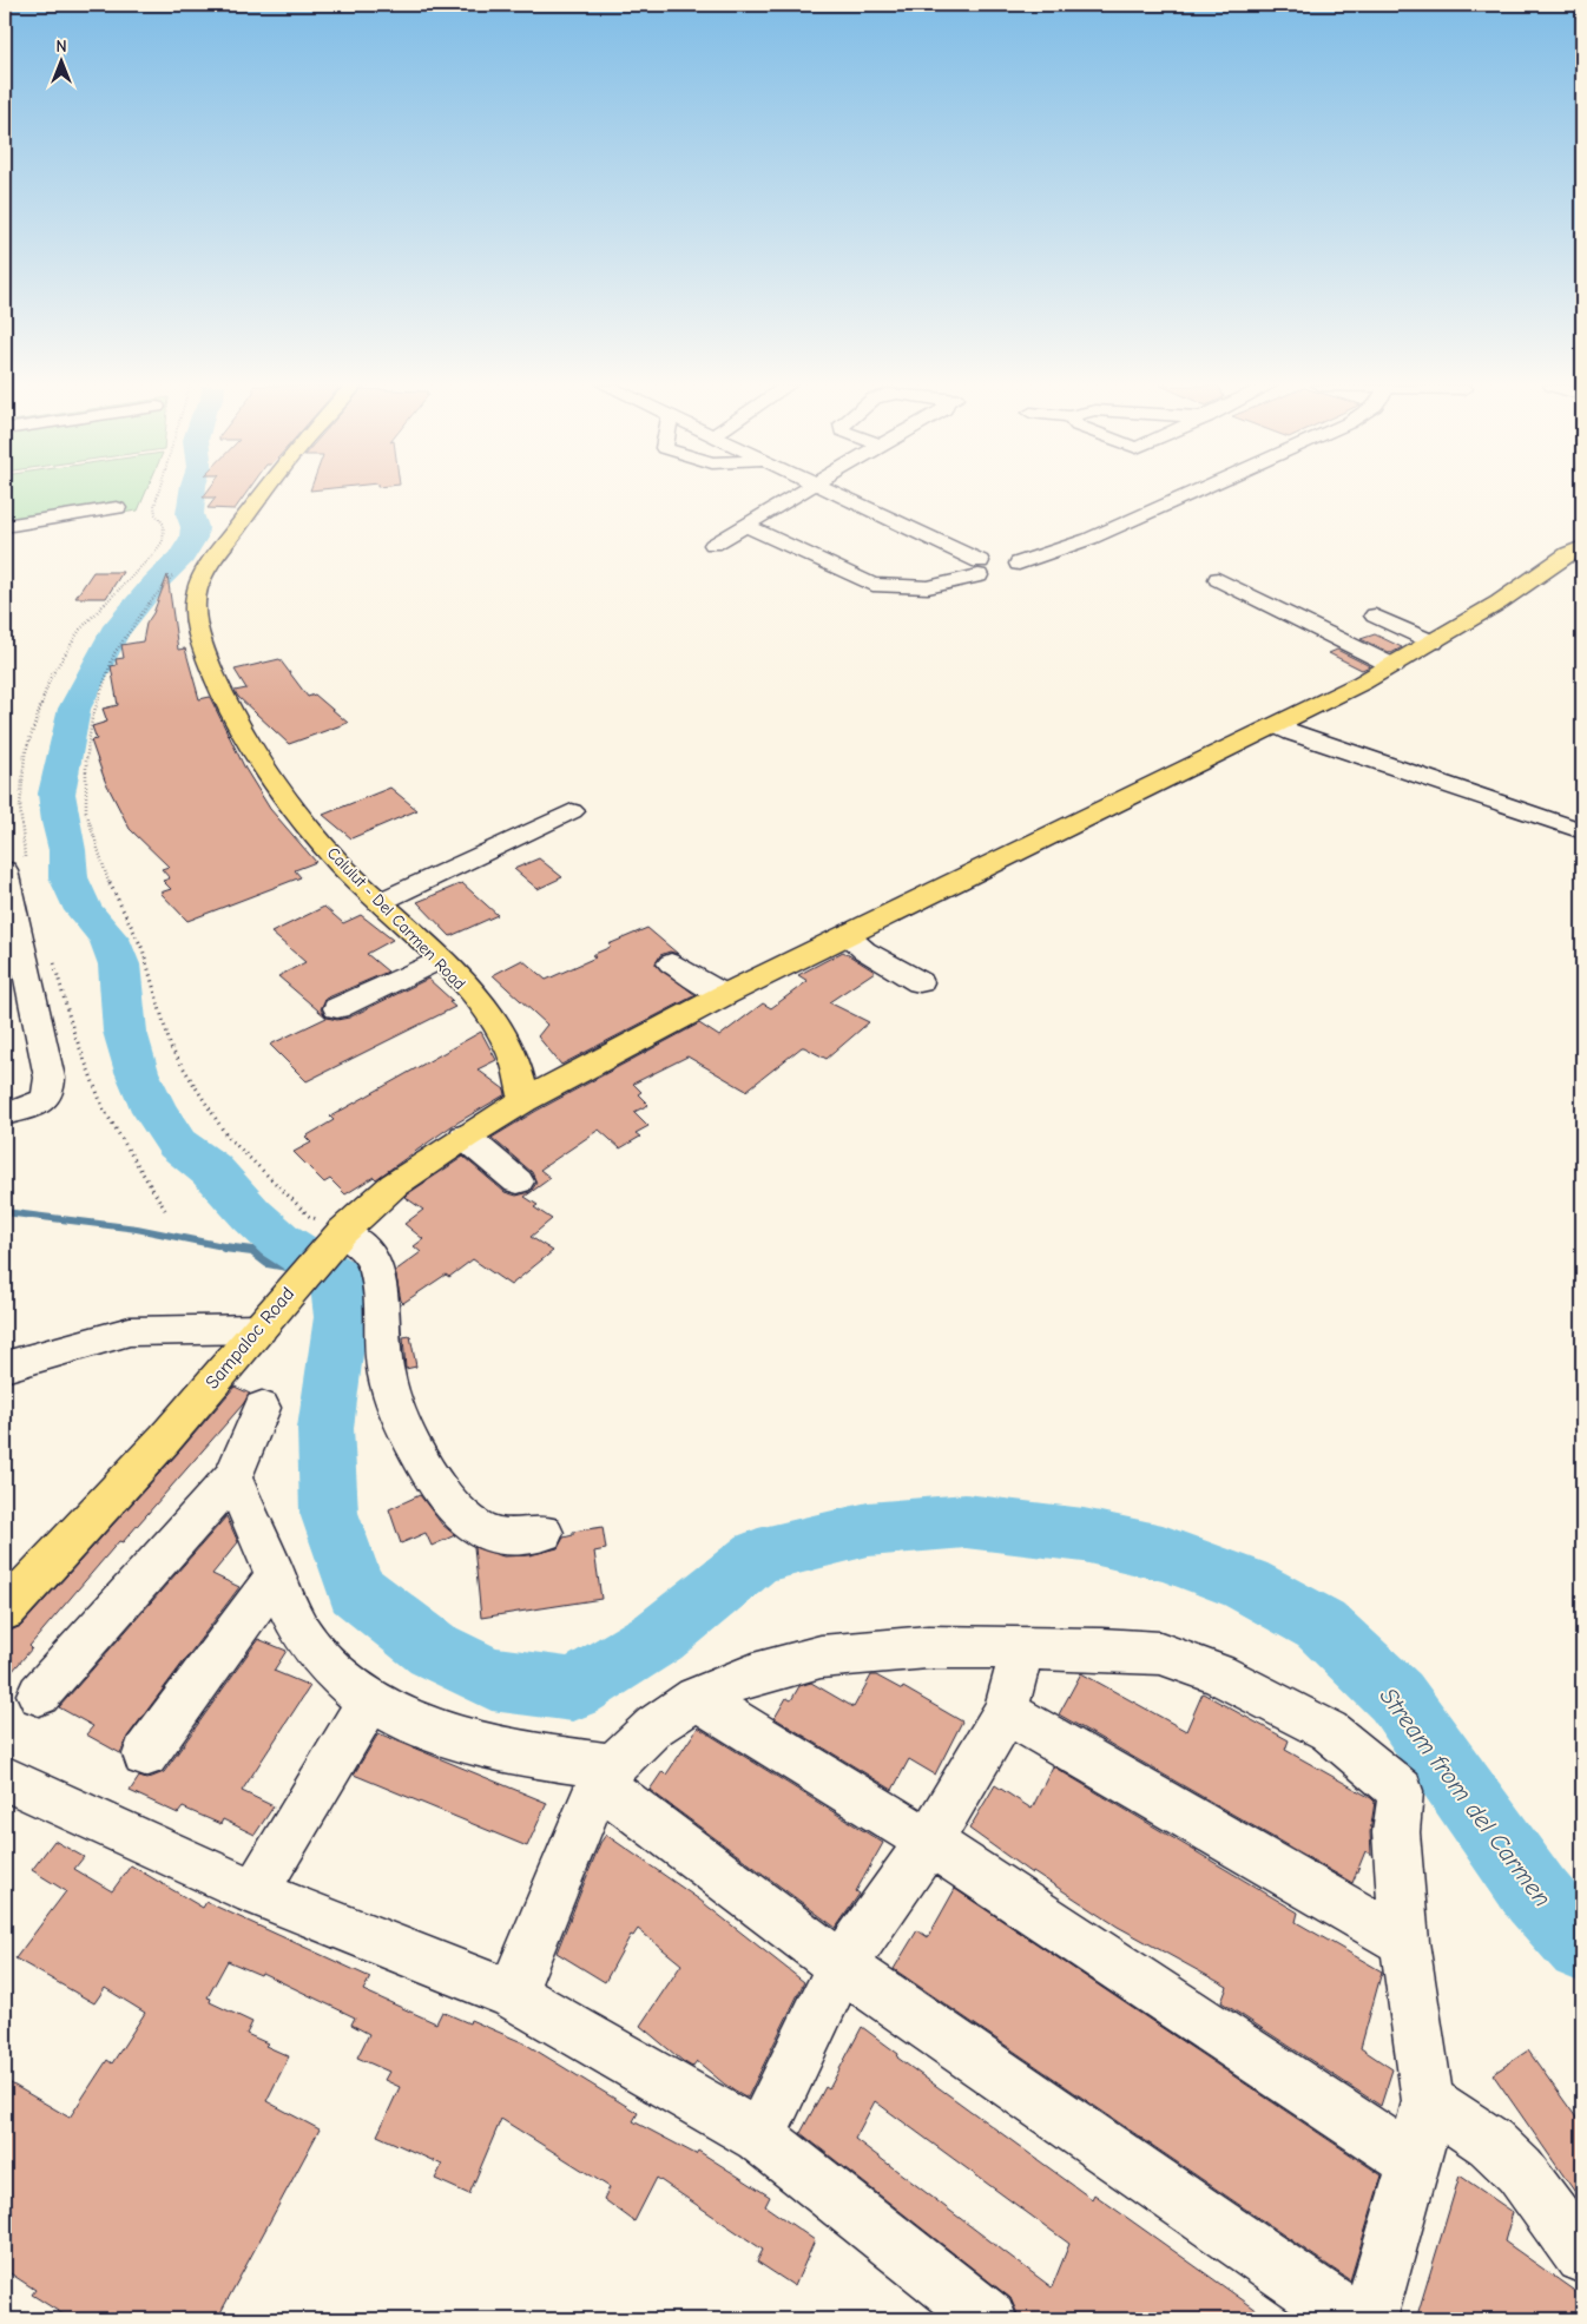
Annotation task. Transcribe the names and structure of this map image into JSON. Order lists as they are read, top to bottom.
{
  "streets": {
    "main road": ["Calulut - Del Carmen Road", "Sampaloc Road"]
  },
  "crossings": [
    ["Calulut - Del Carmen Road", "Sampaloc Road"]
  ],
  "water": ["Stream from del Carmen"],
  "north": "top"
}
